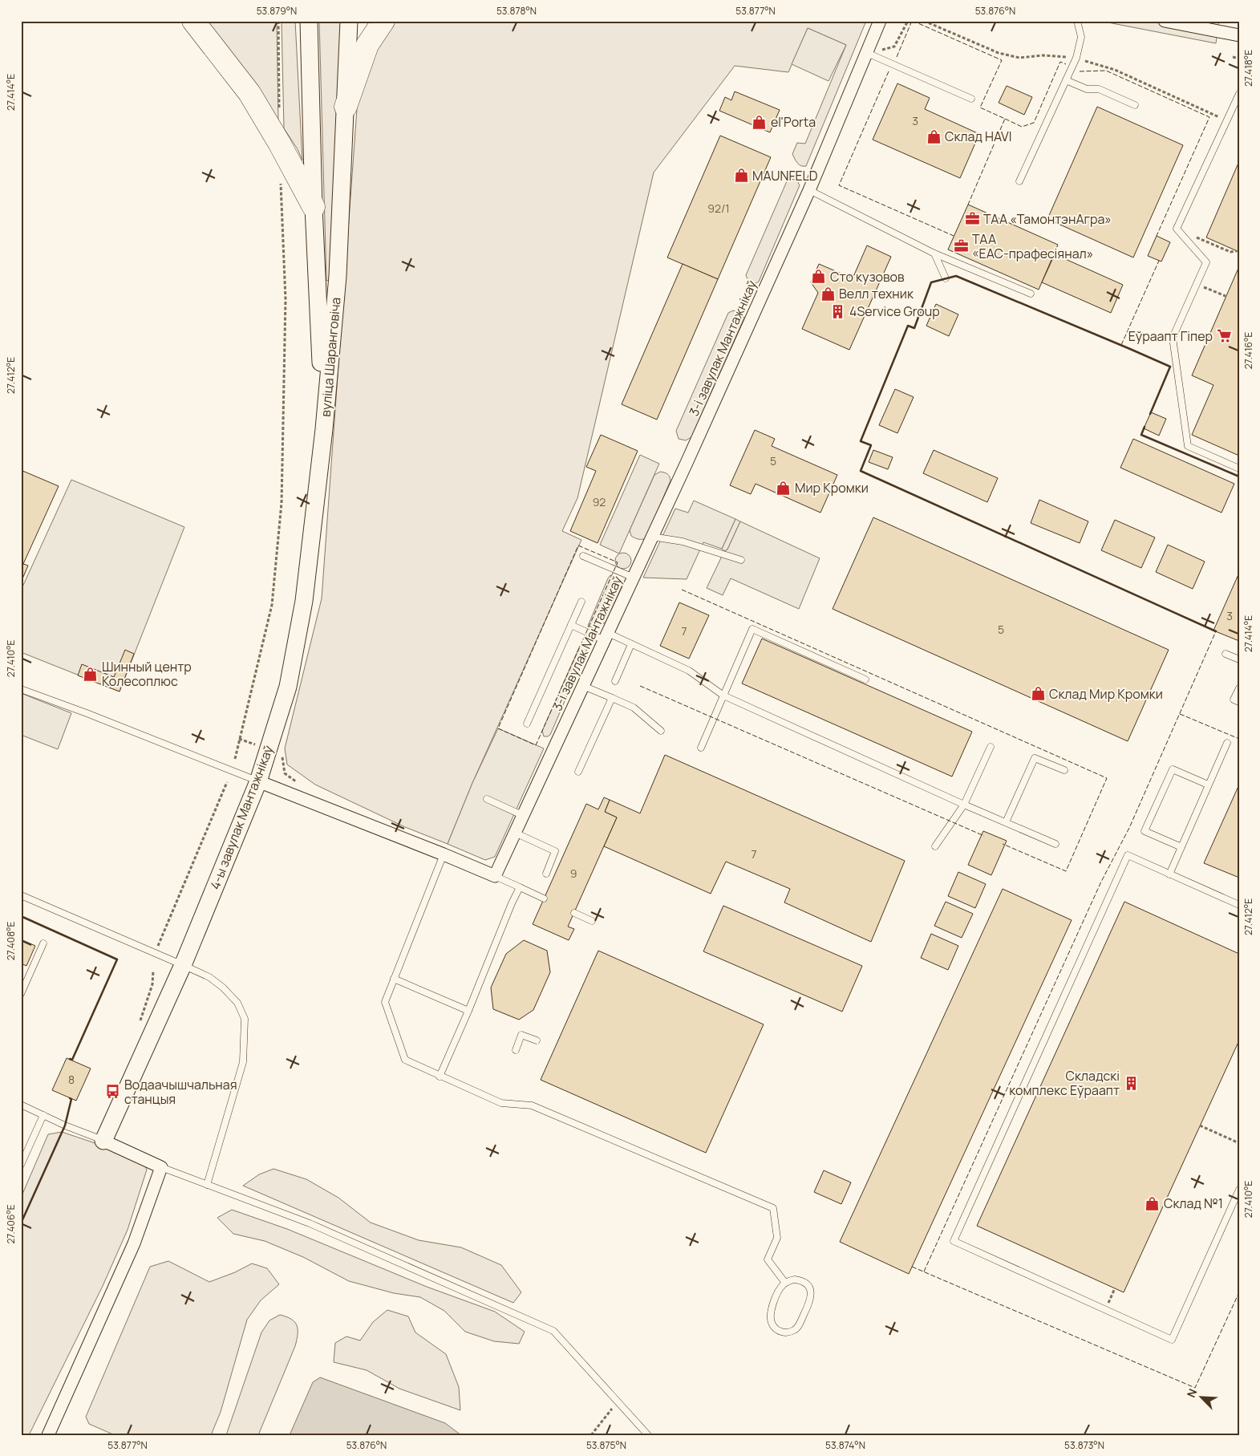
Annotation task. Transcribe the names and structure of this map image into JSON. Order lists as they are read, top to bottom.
{
  "streets": {
    "street": ["3-і завулак Мантажнікаў", "вуліца Шаранговіча", "4-ы завулак Мантажнікаў"]
  },
  "crossings": [
    ["вуліца Шаранговіча", "4-ы завулак Мантажнікаў"]
  ],
  "places": {
    "shop": [
      "el'Porta",
      "Склад HAVI",
      "MAUNFELD",
      "Сто кузовов",
      "Велл техник",
      "Мир Кромки",
      "Шинный центр Колесоплюс",
      "Склад Мир Кромки",
      "Склад №1"
    ],
    "office": ["ТАА «ТамонтэнАгра»", "ТАА «ЕАС-прафесіянал»"],
    "building": ["4Service Group", "Складскі комплекс Еўраапт"],
    "supermarket": ["Еўраапт Гіпер"],
    "bus stop": ["Водаачышчальная станцыя"]
  },
  "house_numbers": [
    "3",
    "92/1",
    "5",
    "92",
    "3",
    "5",
    "7",
    "7",
    "9",
    "8"
  ],
  "north": "top left",
  "coordinates": [
    "53.879°N",
    "53.878°N",
    "53.877°N",
    "53.876°N",
    "27.418°E",
    "27.414°E",
    "27.416°E",
    "27.412°E",
    "27.410°E",
    "27.408°E",
    "27.406°E",
    "53.875°N",
    "53.874°N",
    "53.873°N"
  ]
}
